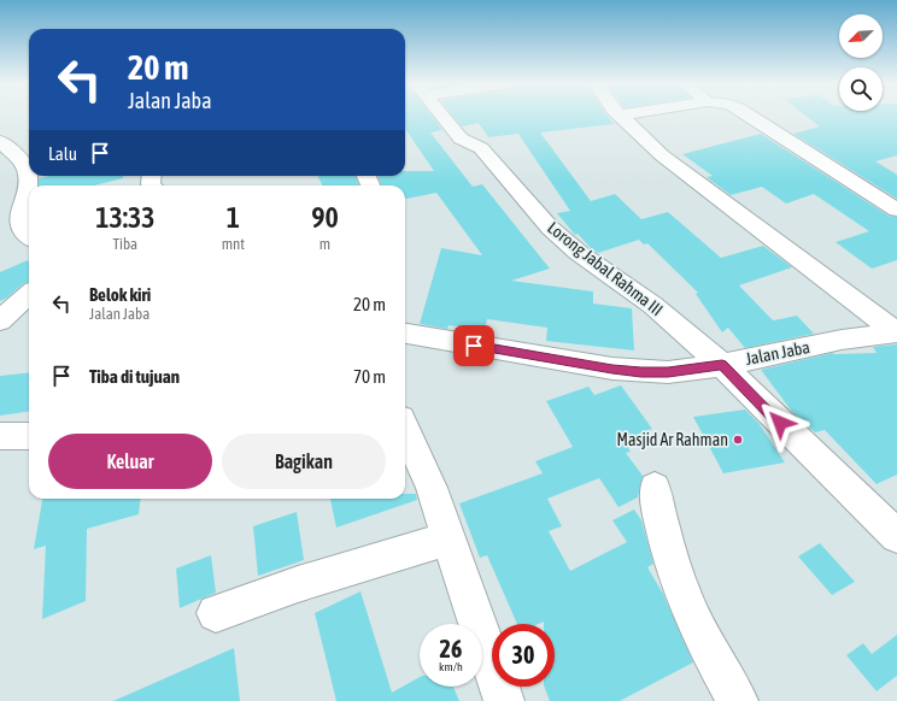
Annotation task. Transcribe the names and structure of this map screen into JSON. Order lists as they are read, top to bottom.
{
  "streets": {
    "street": ["Lorong Jabal Rahma III", "Jalan Jaba"]
  },
  "crossings": [
    ["Lorong Jabal Rahma III", "Jalan Jaba"]
  ],
  "places": ["Masjid Ar Rahman"],
  "north": "bottom left",
  "page": {
    "turn": ["20 m", "Jalan Jaba"],
    "then": "Lalu",
    "eta": [
      "13:33",
      "Tiba",
      "1",
      "mnt",
      "90",
      "m"
    ],
    "list": [
      {
        "name": "Belok kiri",
        "note": "Jalan Jaba",
        "value": "20 m"
      },
      {
        "name": "Tiba di tujuan",
        "value": "70 m"
      }
    ],
    "buttons": ["Keluar", "Bagikan"],
    "speed": "26 km/h",
    "limit": "30"
  }
}
